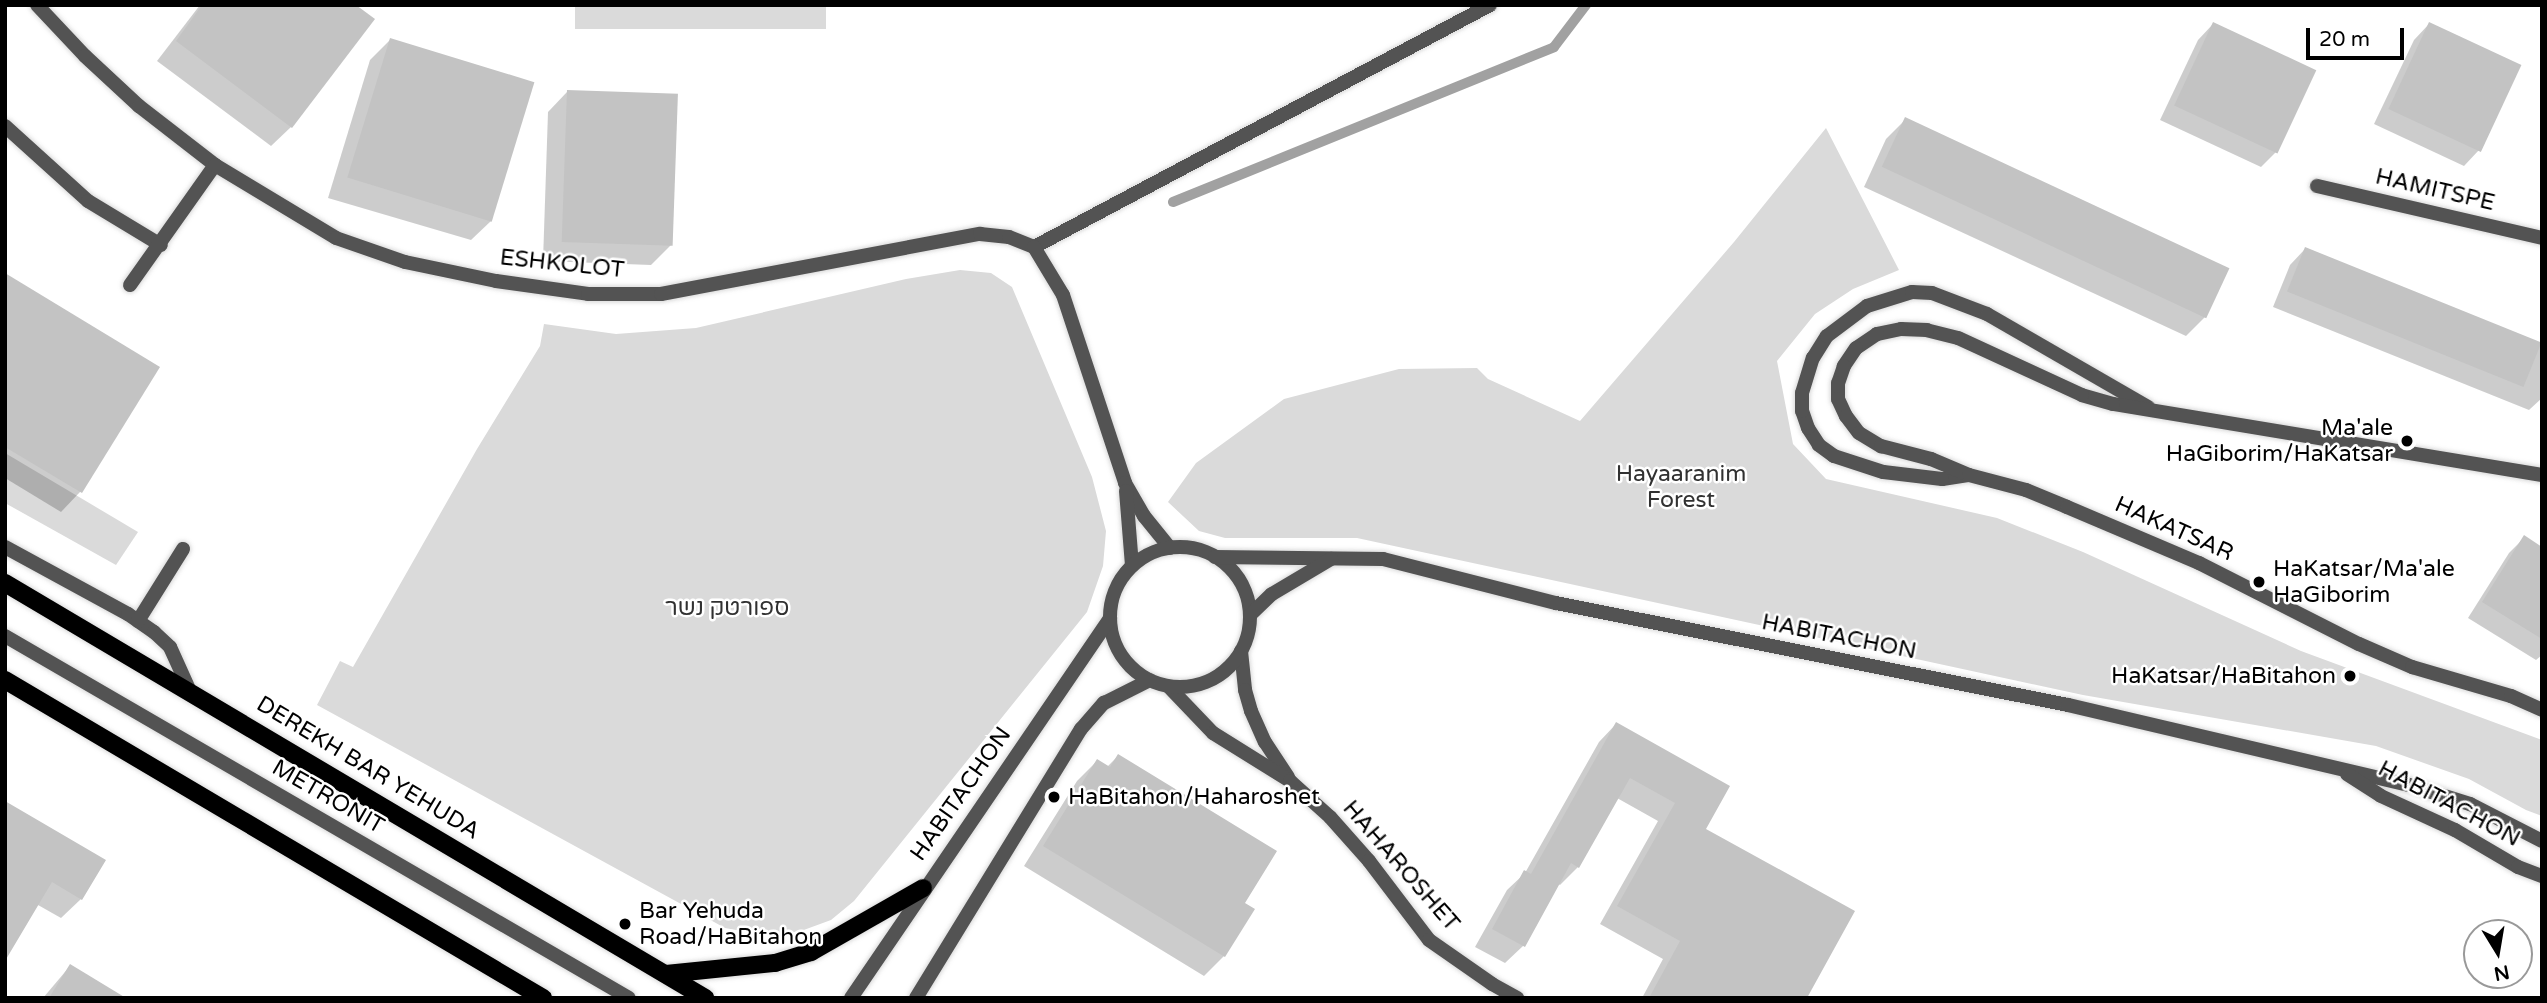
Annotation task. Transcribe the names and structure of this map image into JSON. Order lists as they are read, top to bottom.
{
  "streets": {
    "main road": ["DEREKH BAR YEHUDA"],
    "street": [
      "HAMITSPE",
      "ESHKOLOT",
      "HAKATSAR",
      "HABITACHON",
      "METRONIT",
      "HAHAROSHET"
    ]
  },
  "crossings": [
    ["HABITACHON", "HAHAROSHET"]
  ],
  "parks": ["Hayaaranim Forest", "ספורטק נשר"],
  "places": [
    "Ma'ale HaGiborim/HaKatsar",
    "HaKatsar/Ma'ale HaGiborim",
    "HaKatsar/HaBitahon",
    "HaBitahon/Haharoshet",
    "Bar Yehuda Road/HaBitahon"
  ],
  "scale_bar": "20 m",
  "north": "bottom"
}
